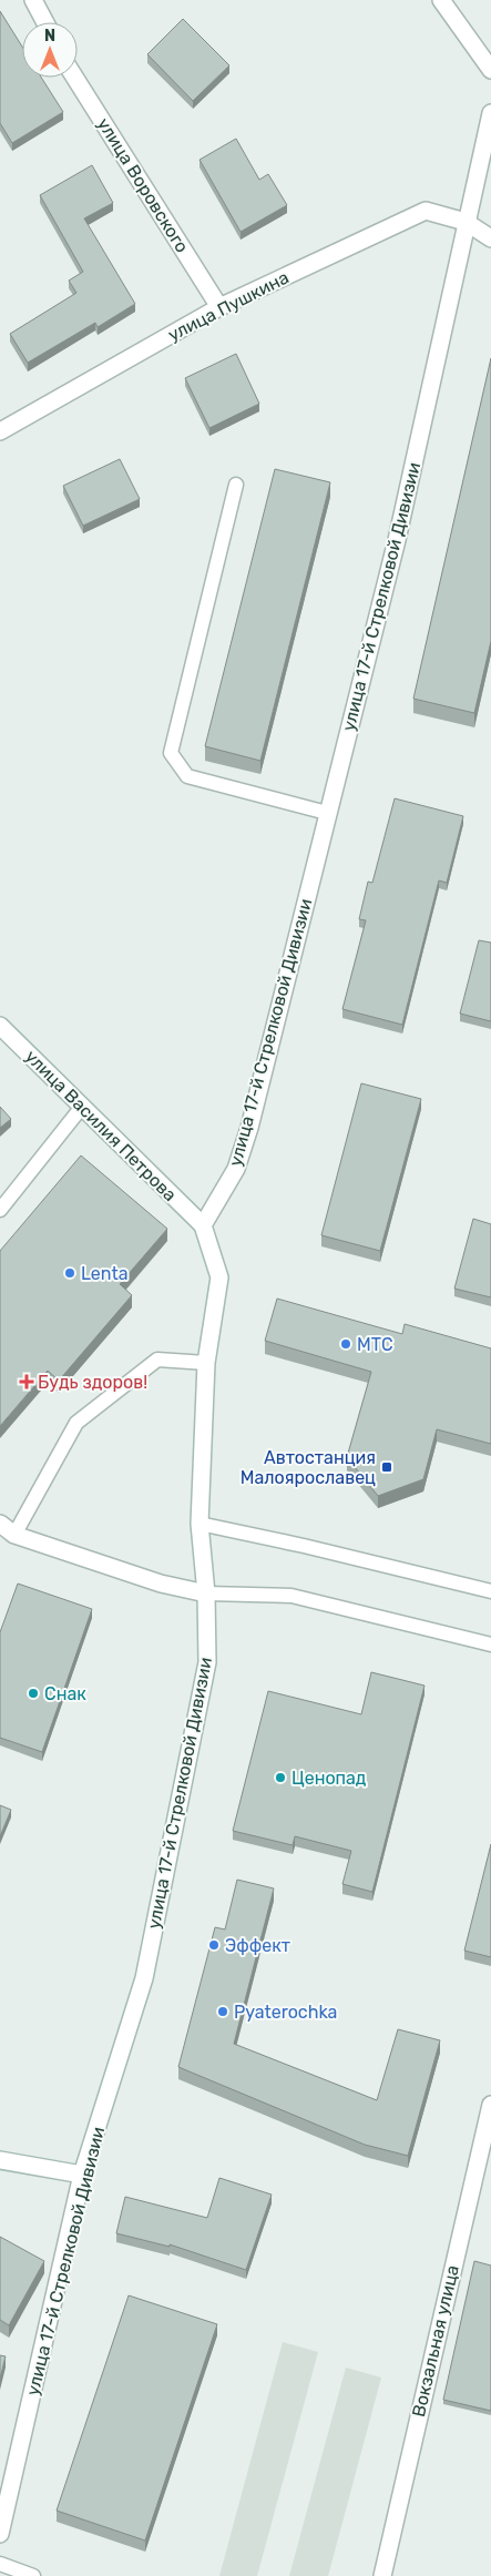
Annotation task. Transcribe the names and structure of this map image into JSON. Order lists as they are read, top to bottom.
{
  "streets": {
    "street": [
      "улица Воровского",
      "улица Пушкина",
      "улица 17-й Стрелковой Дивизии",
      "улица Василия Петрова",
      "Вокзальная улица"
    ]
  },
  "crossings": [
    ["улица Воровского", "улица Пушкина"],
    ["улица Пушкина", "улица 17-й Стрелковой Дивизии"],
    ["улица 17-й Стрелковой Дивизии", "улица Василия Петрова"]
  ],
  "places": {
    "other": [
      "Lenta",
      "МТС",
      "Снак",
      "Ценопад",
      "Эффект",
      "Pyaterochka"
    ],
    "health": ["Будь здоров!"],
    "transit": ["Автостанция Малоярославец"]
  },
  "north": "top"
}
